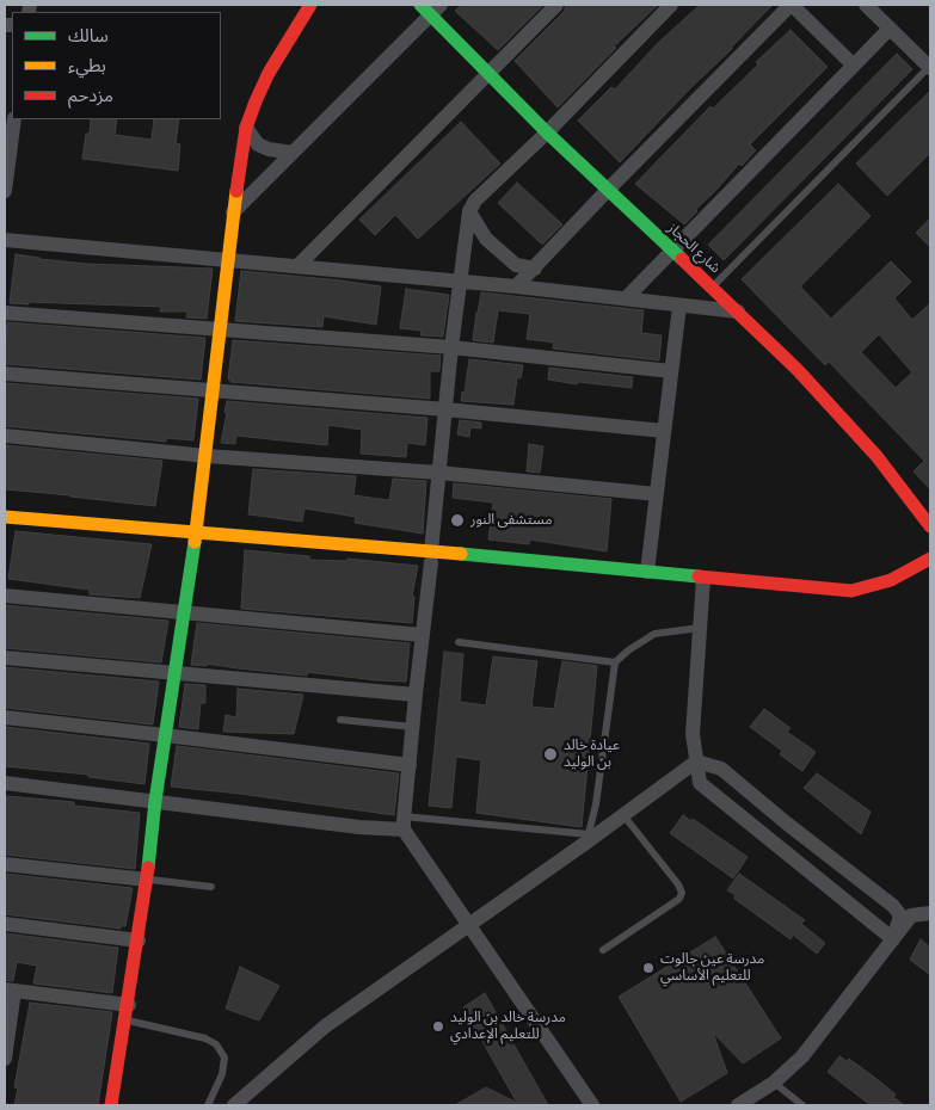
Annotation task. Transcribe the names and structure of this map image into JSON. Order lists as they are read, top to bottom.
{
  "streets": {
    "street": ["شارع الحجاز"]
  },
  "places": [
    "مستشفى النور",
    "عيادة خالد بن الوليد",
    "مدرسة عين جالوت للتعليم الأساسي",
    "مدرسة خالد بن الوليد للتعليم الإعدادي"
  ],
  "legend": ["سالك", "بطيء", "مزدحم"]
}
